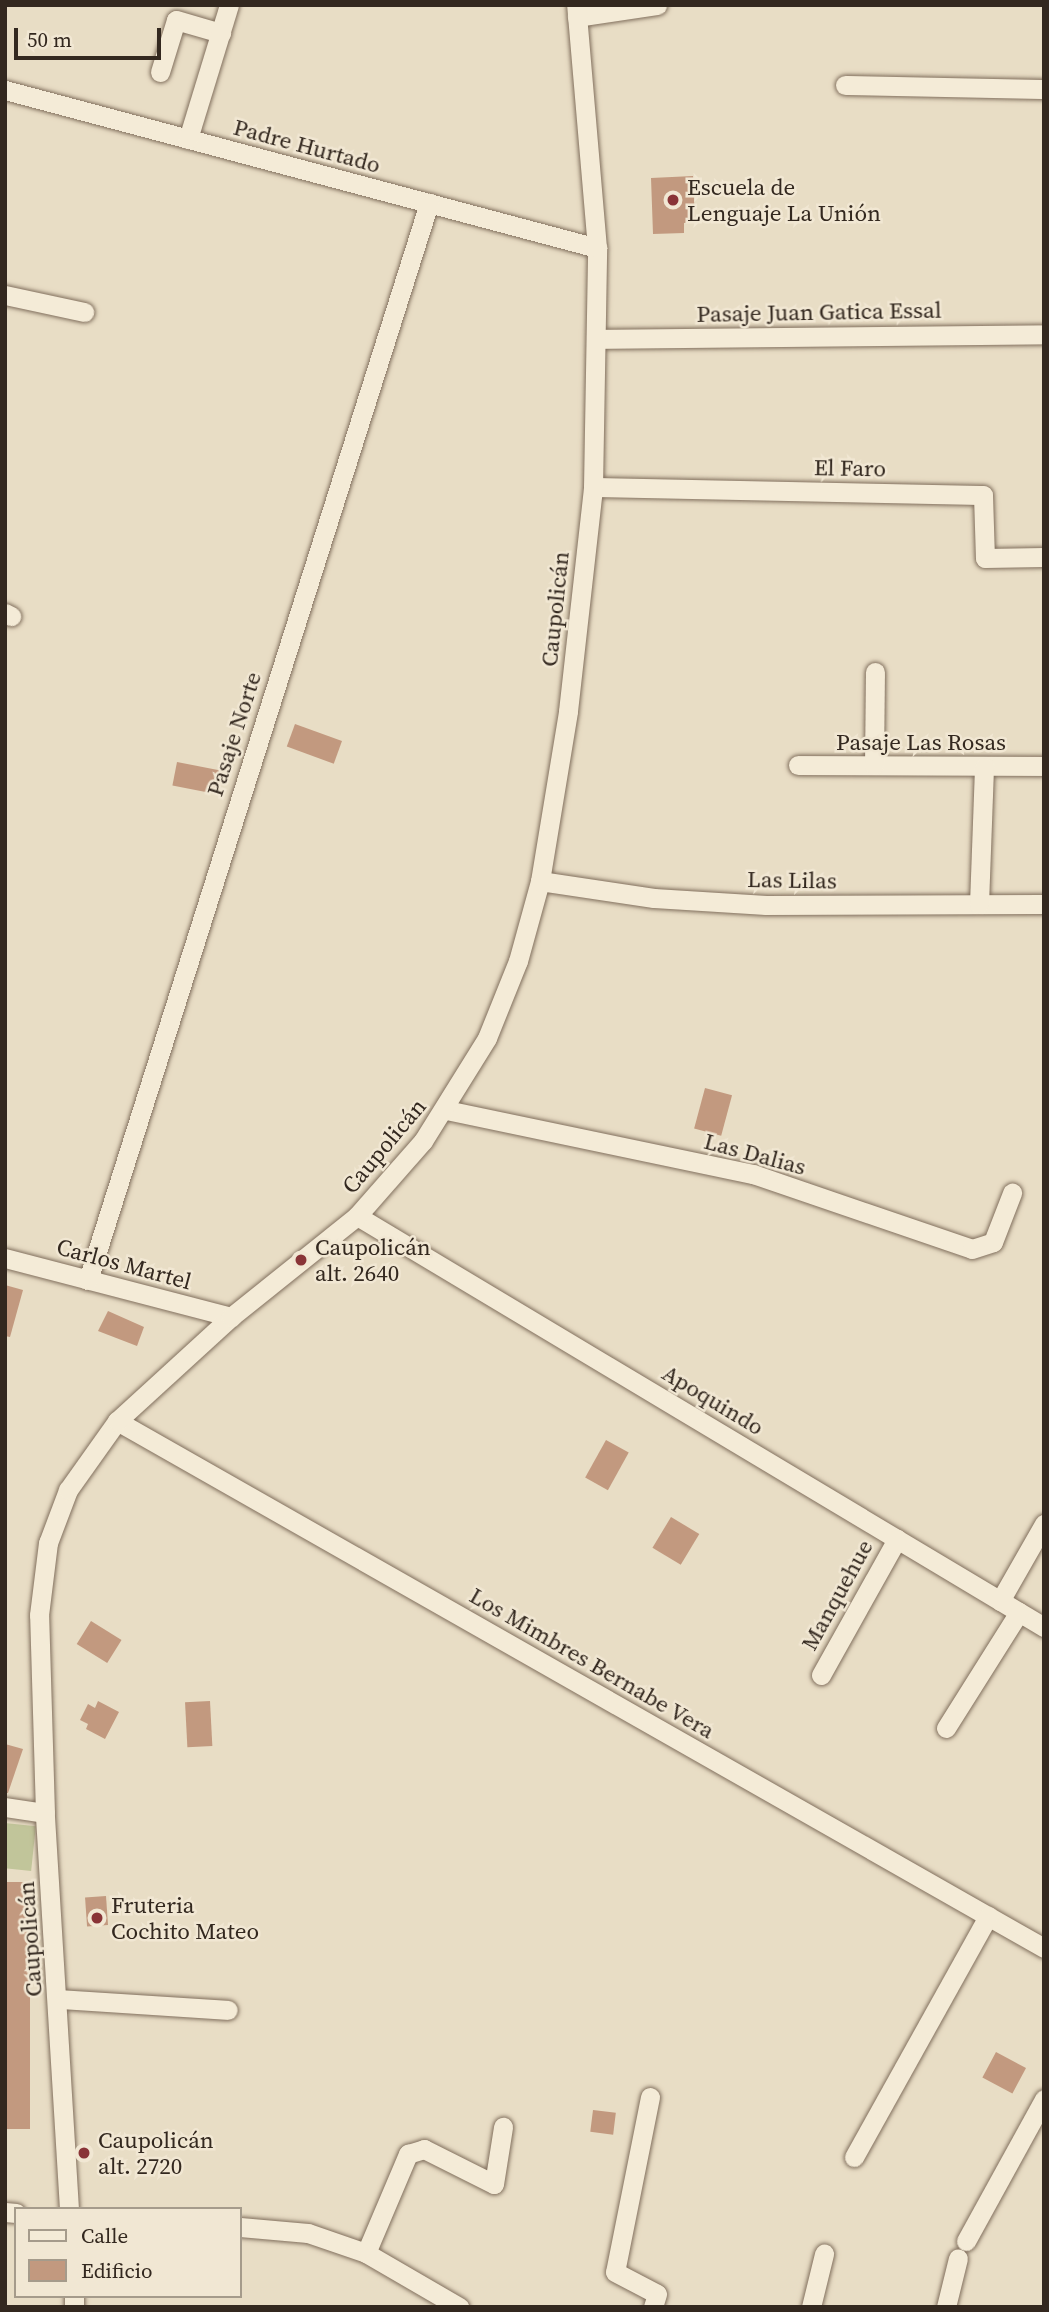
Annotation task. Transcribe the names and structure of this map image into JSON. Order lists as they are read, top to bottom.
{
  "streets": {
    "street": [
      "Padre Hurtado",
      "Pasaje Juan Gatica Essal",
      "El Faro",
      "Caupolicán",
      "Pasaje Norte",
      "Pasaje Las Rosas",
      "Las Lilas",
      "Las Dalias",
      "Carlos Martel",
      "Apoquindo",
      "Manquehue",
      "Los Mimbres Bernabe Vera"
    ]
  },
  "crossings": [
    ["Padre Hurtado", "Caupolicán"],
    ["Padre Hurtado", "Pasaje Norte"],
    ["Pasaje Juan Gatica Essal", "Caupolicán"],
    ["El Faro", "Caupolicán"],
    ["Caupolicán", "Las Lilas"],
    ["Caupolicán", "Las Dalias"],
    ["Caupolicán", "Carlos Martel"],
    ["Caupolicán", "Apoquindo"],
    ["Caupolicán", "Los Mimbres Bernabe Vera"],
    ["Pasaje Norte", "Carlos Martel"],
    ["Apoquindo", "Manquehue"]
  ],
  "places": [
    "Escuela de Lenguaje La Unión",
    "Caupolicán alt. 2640",
    "Fruteria Cochito Mateo",
    "Caupolicán alt. 2720"
  ],
  "legend": ["Calle", "Edificio"],
  "scale_bar": "50 m"
}
